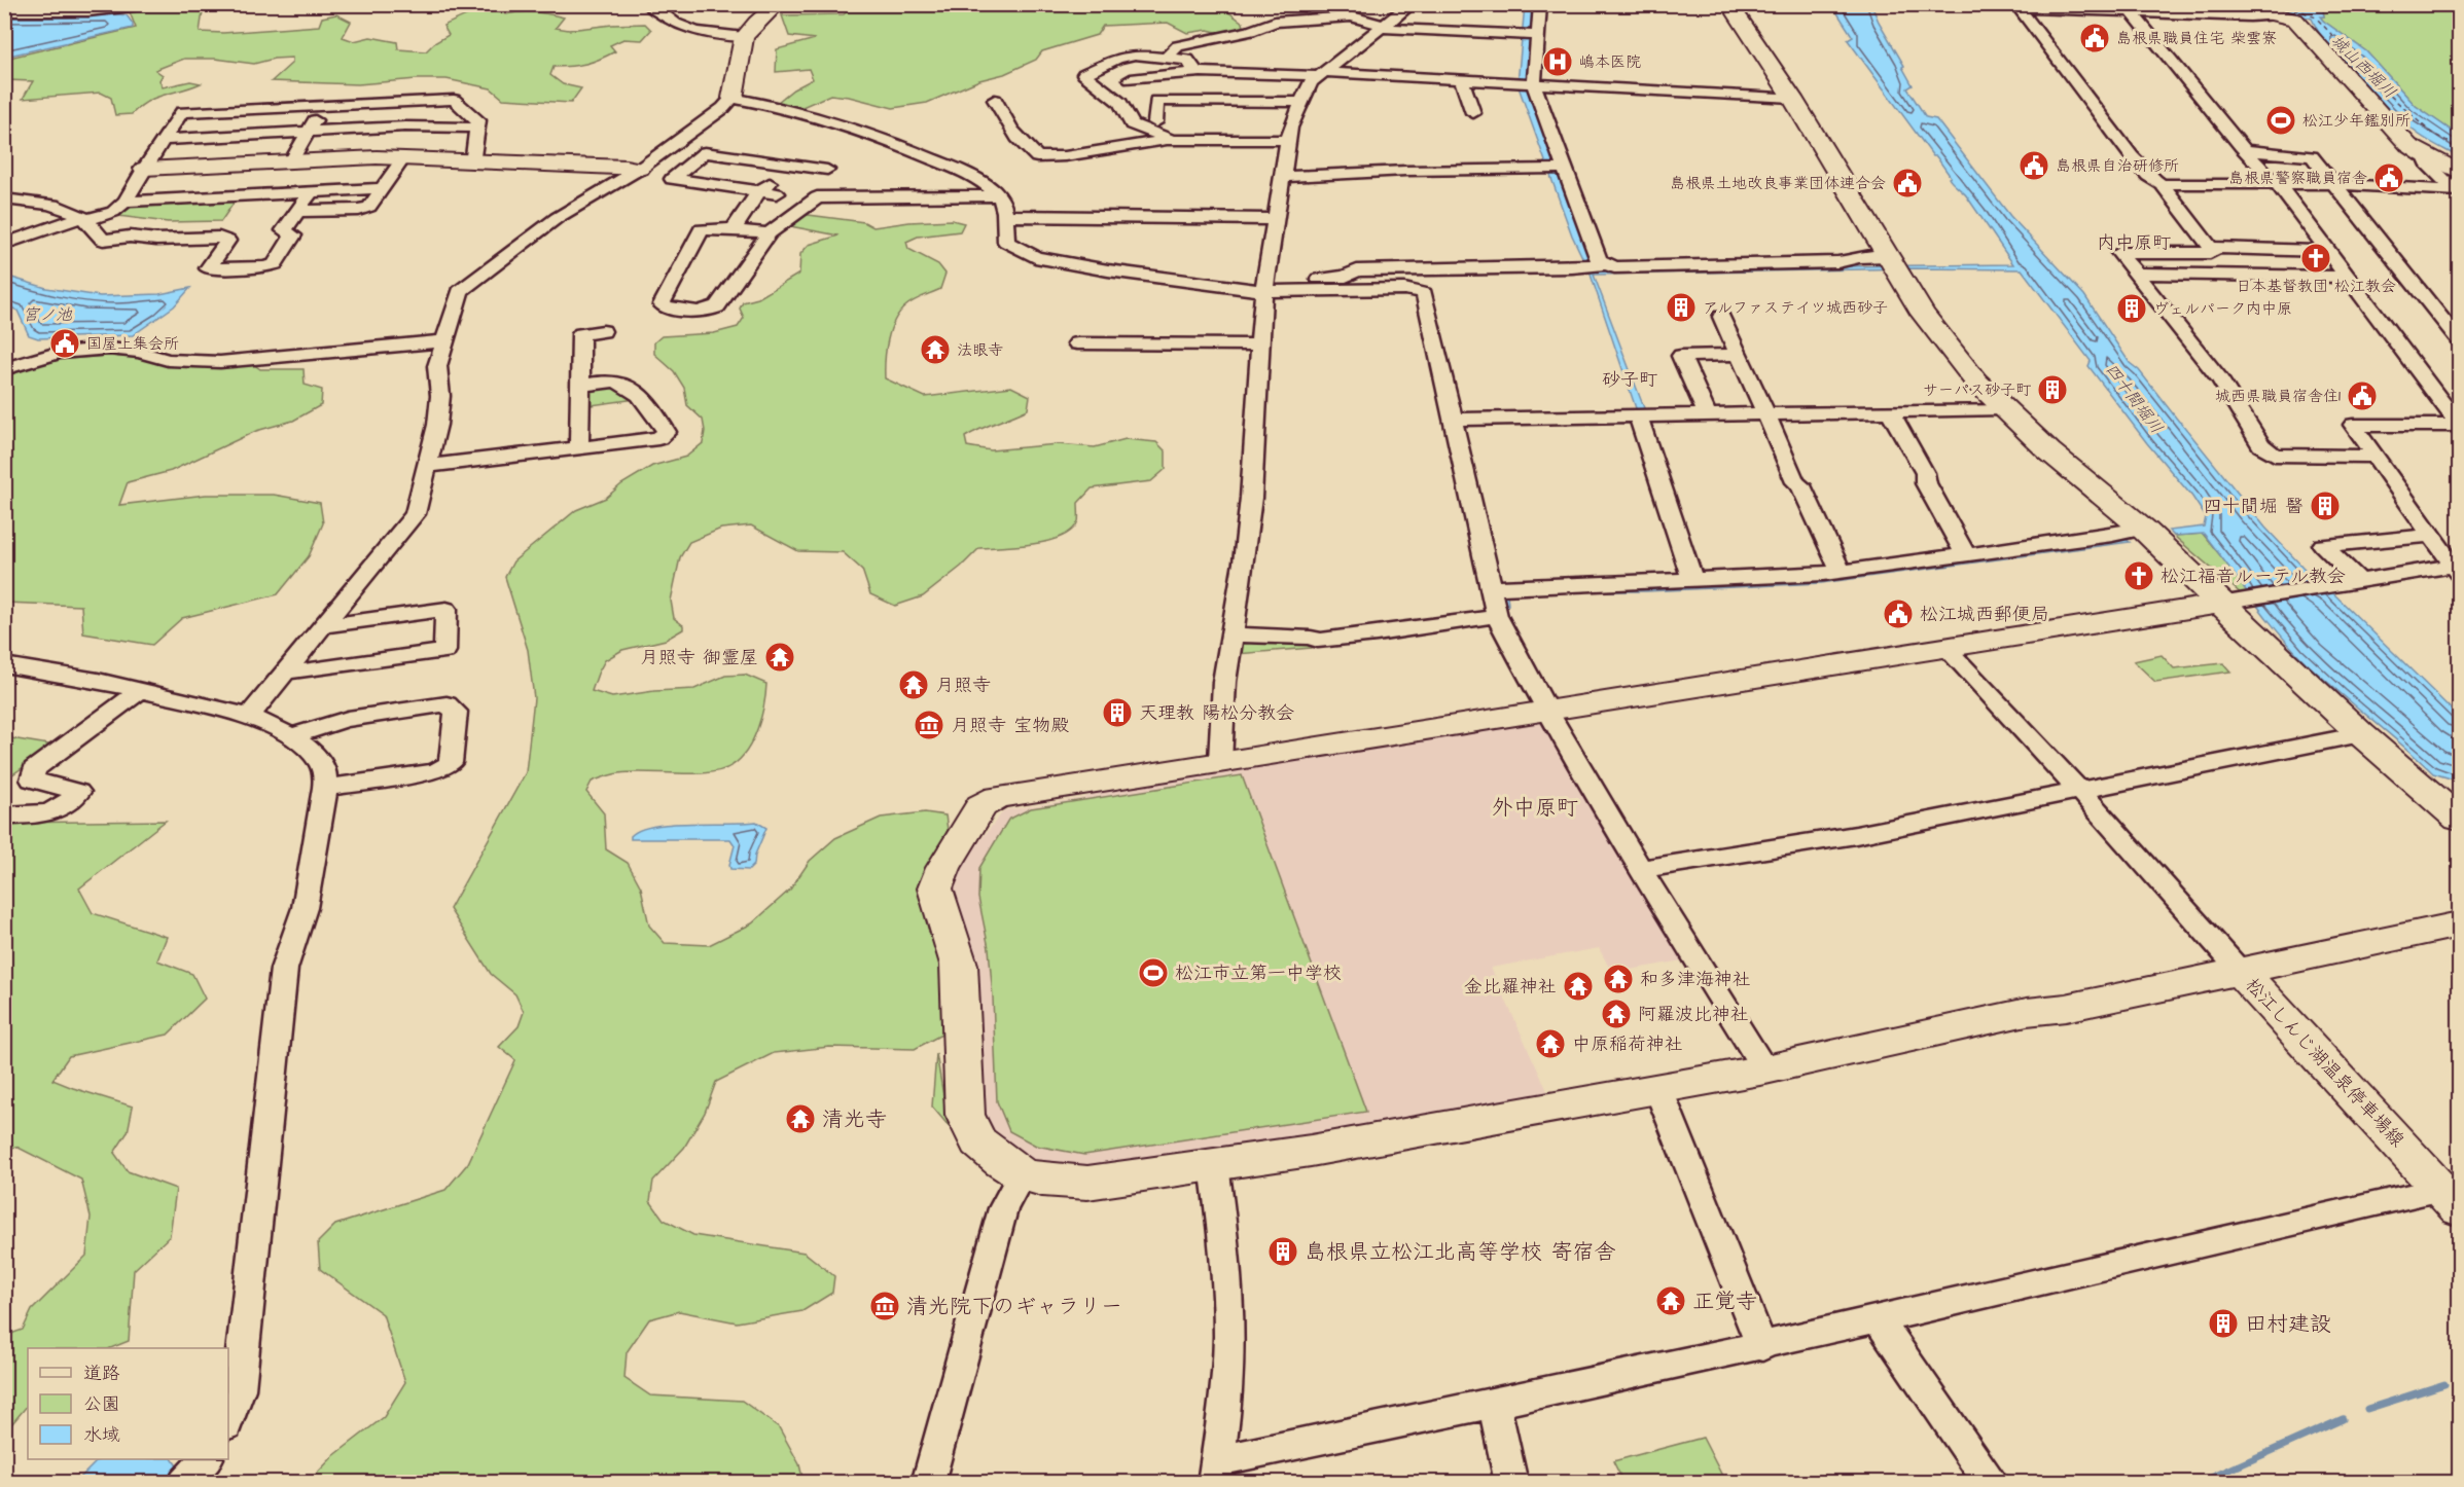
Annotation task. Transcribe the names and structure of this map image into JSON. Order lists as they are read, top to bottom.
{
  "streets": {
    "street": ["松江しんじ湖温泉停車場線"]
  },
  "districts": ["内中原町", "砂子町", "外中原町"],
  "water": ["城山西堀川", "宮ノ池", "四十間堀川"],
  "places": {
    "public building": [
      "島根県職員住宅 柴雲寮",
      "島根県自治研修所",
      "島根県警察職員宿舎",
      "島根県土地改良事業団体連合会",
      "国屋上集会所",
      "城西県職員宿舎住1",
      "松江城西郵便局"
    ],
    "hospital": ["嶋本医院"],
    "sports": ["松江少年鑑別所", "松江市立第一中学校"],
    "church": ["日本基督教団 松江教会", "松江福音ルーテル教会"],
    "building": [
      "アルファステイツ城西砂子",
      "ヴェルパーク内中原",
      "サーパス砂子町",
      "四十間堀 醫",
      "天理教 陽松分教会",
      "島根県立松江北高等学校 寄宿舎",
      "田村建設"
    ],
    "temple": [
      "法眼寺",
      "月照寺 御霊屋",
      "月照寺",
      "和多津海神社",
      "金比羅神社",
      "阿羅波比神社",
      "中原稲荷神社",
      "清光寺",
      "正覚寺"
    ],
    "museum": ["月照寺 宝物殿", "清光院下のギャラリー"]
  },
  "legend": ["道路", "公園", "水域"]
}
